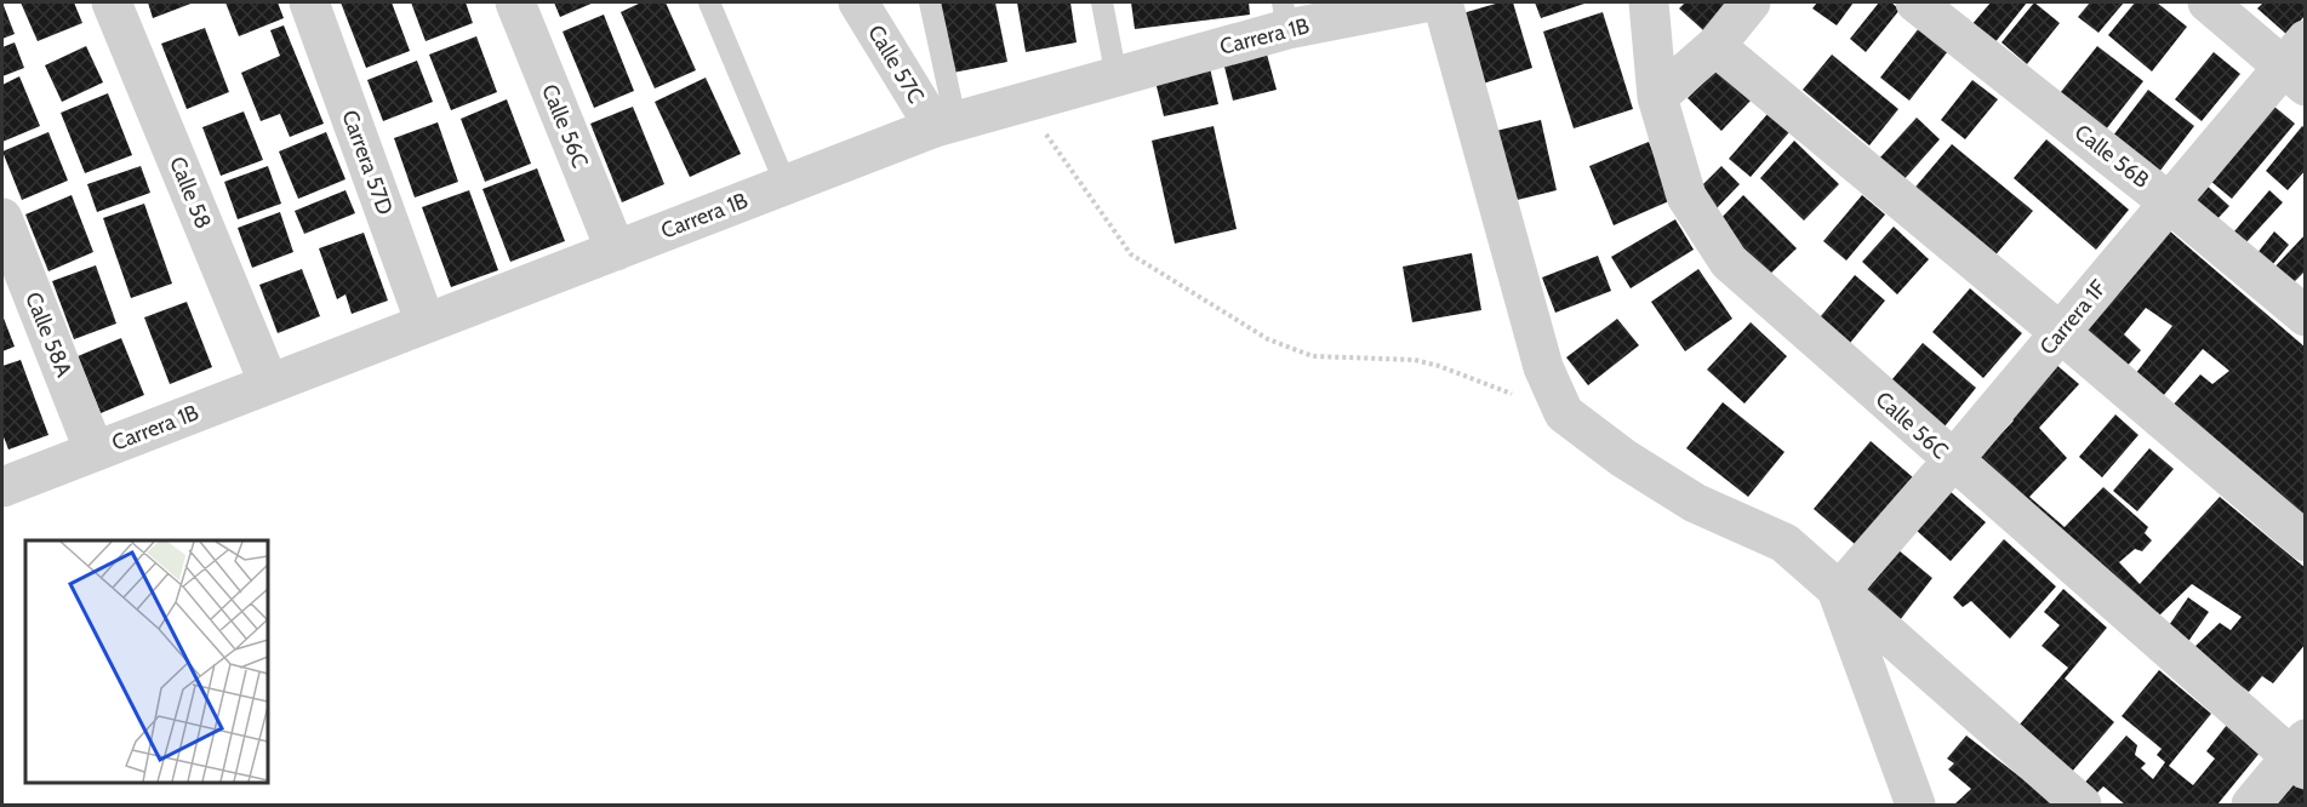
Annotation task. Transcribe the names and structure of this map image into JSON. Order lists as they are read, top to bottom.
{
  "streets": {
    "street": [
      "Carrera 1B",
      "Calle 57C",
      "Calle 56C",
      "Calle 56B",
      "Carrera 57D",
      "Calle 58",
      "Carrera 1F",
      "Calle 58A"
    ]
  },
  "crossings": [
    ["Carrera 1B", "Calle 57C"],
    ["Carrera 1B", "Calle 56C"],
    ["Carrera 1B", "Carrera 57D"],
    ["Carrera 1B", "Calle 58"],
    ["Carrera 1B", "Calle 58A"],
    ["Calle 56C", "Carrera 1F"],
    ["Calle 56B", "Carrera 1F"]
  ]
}
